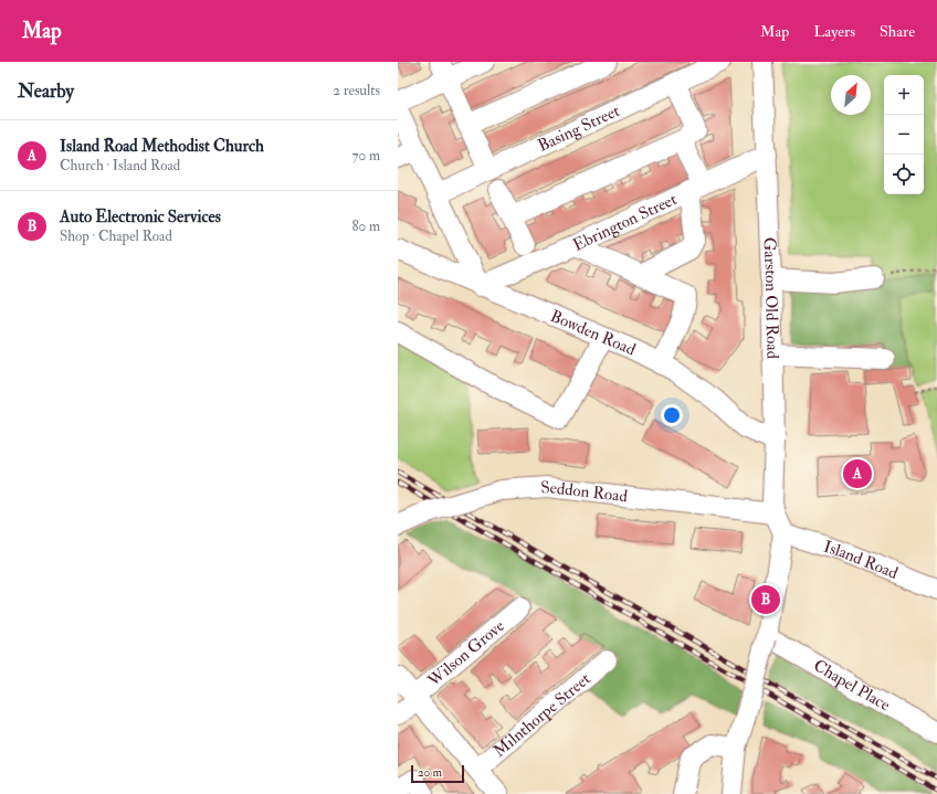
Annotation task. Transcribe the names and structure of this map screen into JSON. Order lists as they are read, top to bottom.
{
  "streets": {
    "street": [
      "Basing Street",
      "Ebrington Street",
      "Garston Old Road",
      "Bowden Road",
      "Seddon Road",
      "Island Road",
      "Wilson Grove",
      "Chapel Place",
      "Milnthorpe Street"
    ]
  },
  "crossings": [
    ["Ebrington Street", "Garston Old Road"],
    ["Ebrington Street", "Bowden Road"],
    ["Garston Old Road", "Bowden Road"],
    ["Garston Old Road", "Seddon Road"],
    ["Garston Old Road", "Island Road"]
  ],
  "scale_bar": "20 m",
  "north": "top right",
  "page": {
    "header": "Map",
    "nav": ["Map", "Layers", "Share"],
    "heading": ["Nearby", "2 results"],
    "map_buttons": ["+", "−"],
    "list": [
      {
        "mark": "A",
        "name": "Island Road Methodist Church",
        "note": "Church · Island Road",
        "value": "70 m"
      },
      {
        "mark": "B",
        "name": "Auto Electronic Services",
        "note": "Shop · Chapel Road",
        "value": "80 m"
      }
    ],
    "pins": ["A", "B"],
    "scale": "20 m"
  }
}
